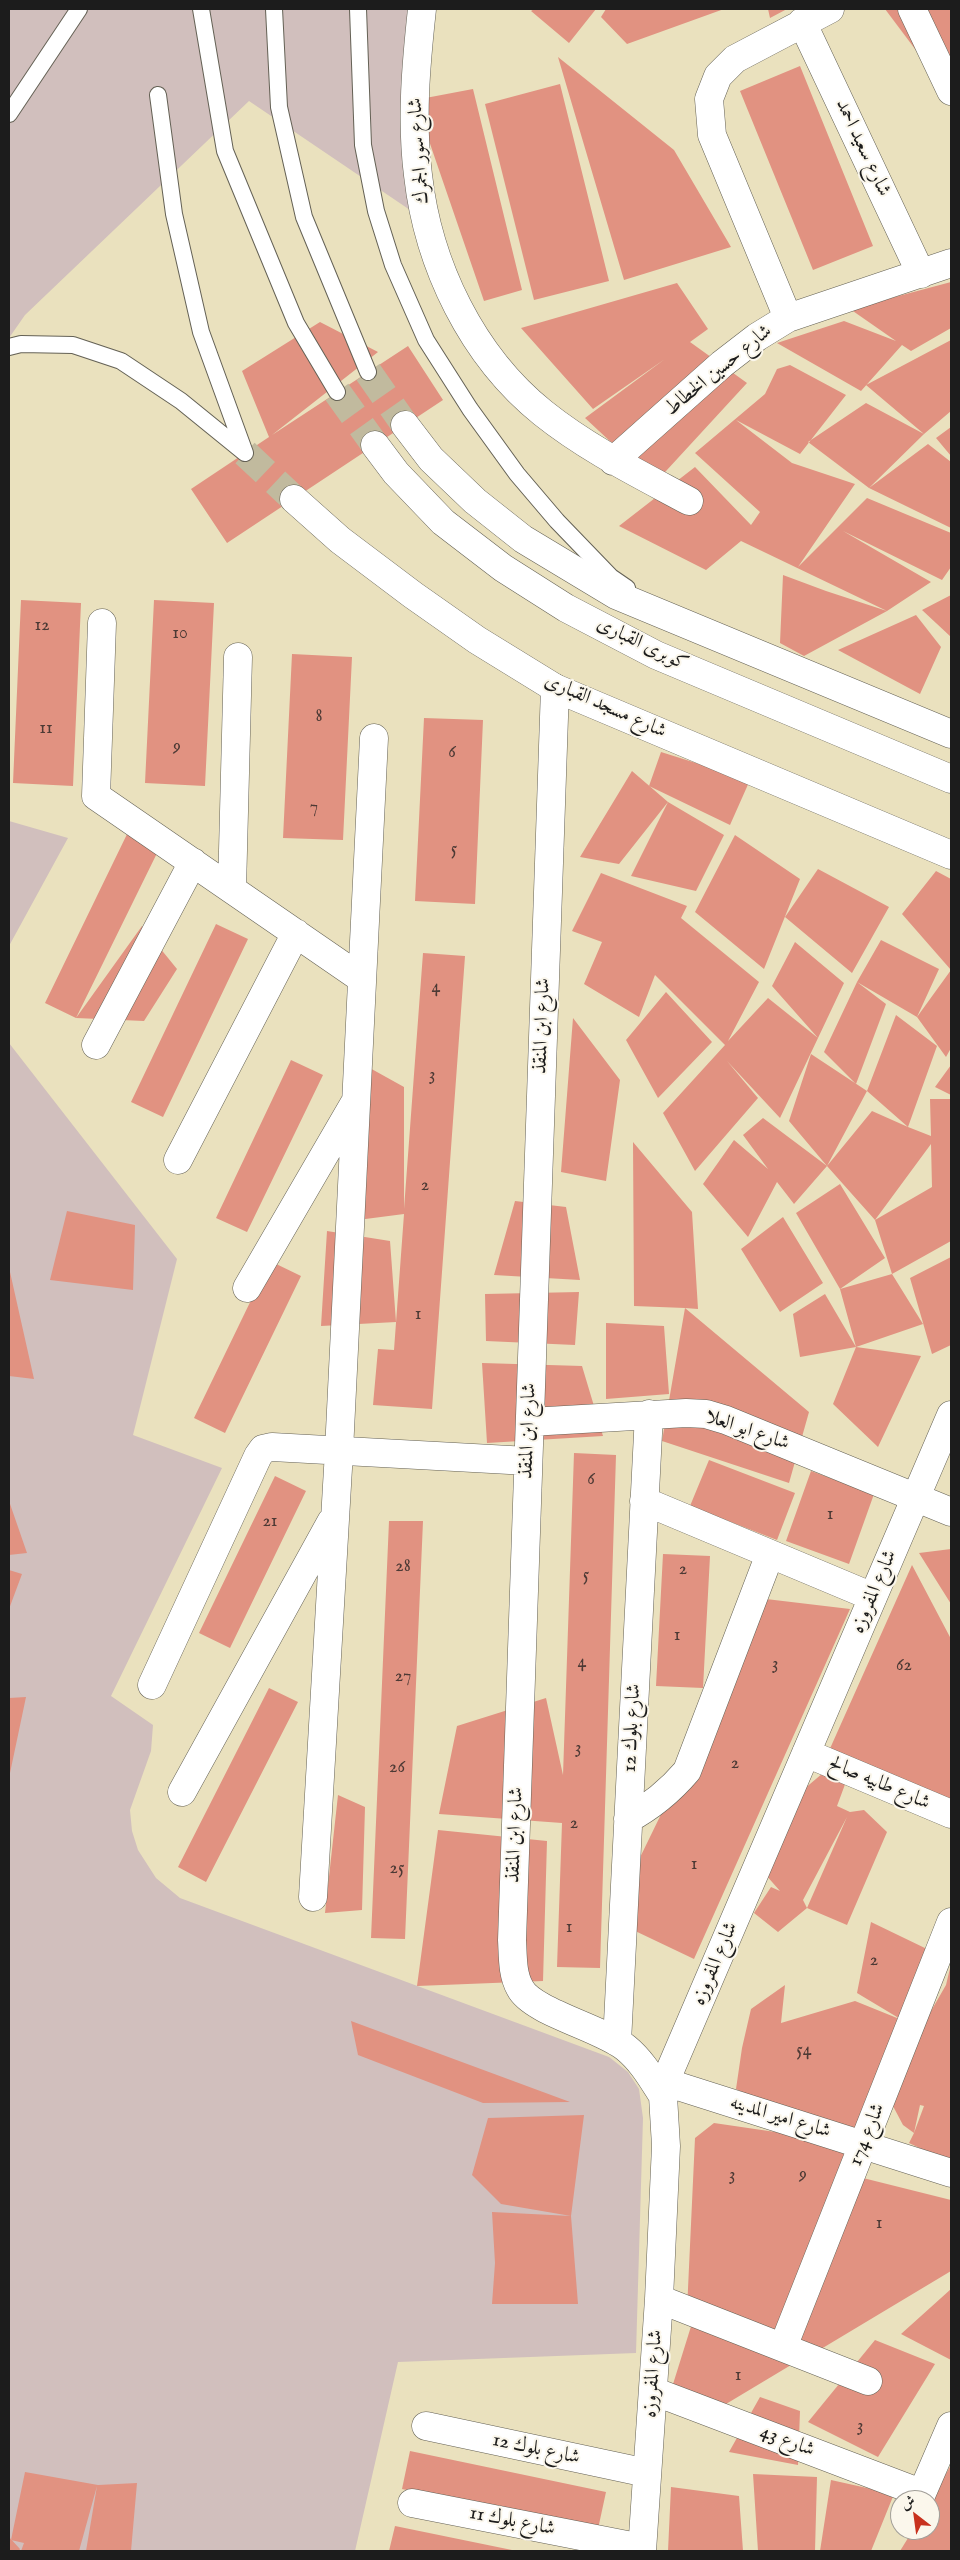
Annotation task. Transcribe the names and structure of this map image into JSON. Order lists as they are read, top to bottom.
{
  "streets": {
    "street": [
      "شارع سعيد احمد",
      "شارع سور الجمرك",
      "شارع حسين الخطاط",
      "كوبرى القبارى",
      "شارع مسجد القبارى",
      "شارع ابن المنقذ",
      "شارع ابو العلا",
      "شارع المفروزه",
      "شارع بلوك 12",
      "شارع طابيه صالح",
      "شارع امير المدينه",
      "شارع 174",
      "شارع 43",
      "شارع بلوك 11"
    ]
  },
  "crossings": [
    ["شارع سعيد احمد", "شارع حسين الخطاط"],
    ["شارع سور الجمرك", "شارع حسين الخطاط"],
    ["شارع مسجد القبارى", "شارع ابن المنقذ"],
    ["شارع ابن المنقذ", "شارع ابو العلا"],
    ["شارع ابن المنقذ", "شارع المفروزه"],
    ["شارع ابن المنقذ", "شارع بلوك 12"],
    ["شارع ابن المنقذ", "شارع امير المدينه"],
    ["شارع ابو العلا", "شارع المفروزه"],
    ["شارع ابو العلا", "شارع بلوك 12"],
    ["شارع المفروزه", "شارع بلوك 12"],
    ["شارع المفروزه", "شارع طابيه صالح"],
    ["شارع المفروزه", "شارع امير المدينه"],
    ["شارع المفروزه", "شارع 43"],
    ["شارع المفروزه", "شارع بلوك 11"],
    ["شارع امير المدينه", "شارع 174"]
  ],
  "house_numbers": [
    "12",
    "10",
    "8",
    "11",
    "9",
    "6",
    "7",
    "5",
    "4",
    "3",
    "2",
    "1",
    "6",
    "1",
    "21",
    "28",
    "2",
    "5",
    "1",
    "4",
    "3",
    "62",
    "27",
    "3",
    "2",
    "26",
    "2",
    "1",
    "25",
    "1",
    "2",
    "54",
    "9",
    "3",
    "1",
    "1",
    "3"
  ],
  "north": "top left"
}
